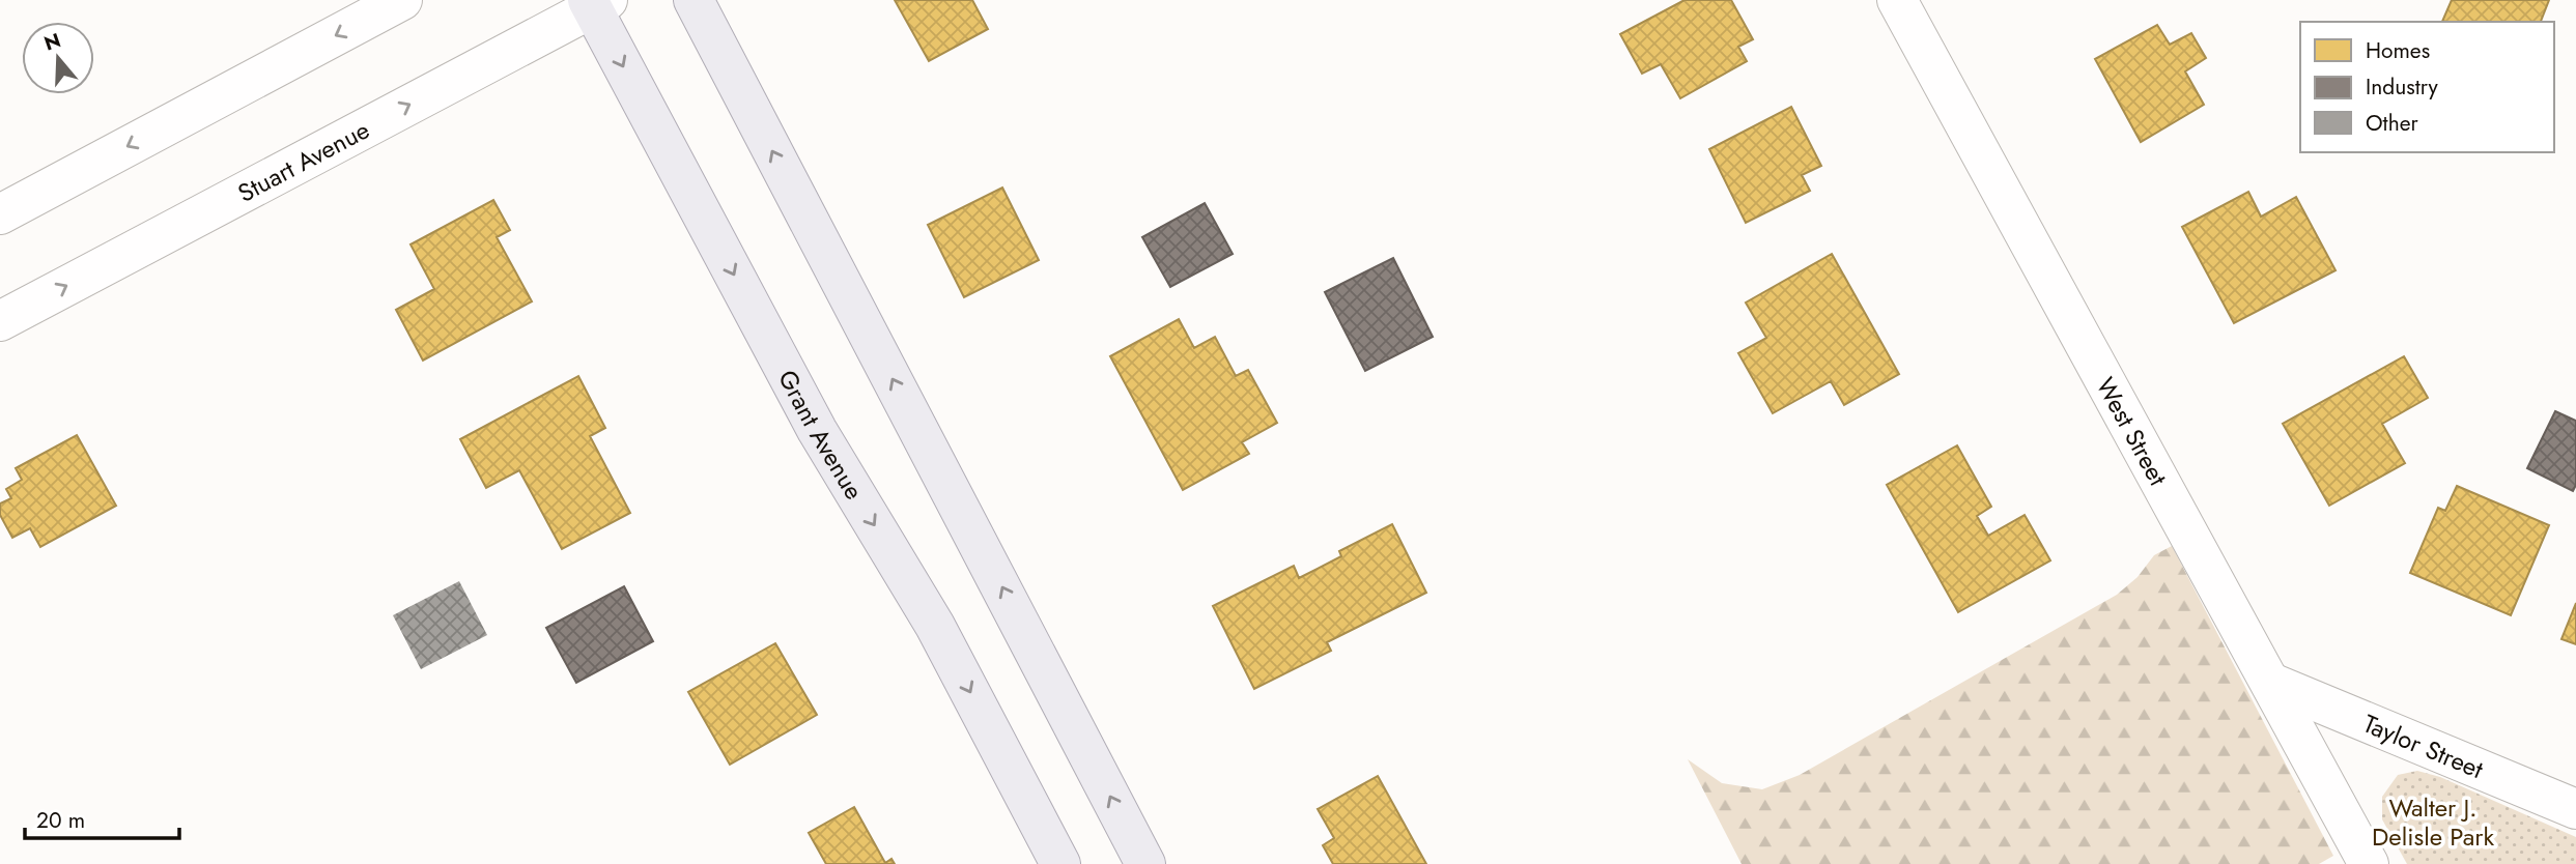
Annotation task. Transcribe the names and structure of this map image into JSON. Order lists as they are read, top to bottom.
{
  "streets": {
    "main road": ["Grant Avenue"],
    "street": ["Stuart Avenue", "West Street", "Taylor Street"]
  },
  "crossings": [
    ["Stuart Avenue", "Grant Avenue"],
    ["West Street", "Taylor Street"]
  ],
  "parks": ["Walter J. Delisle Park"],
  "legend": ["Homes", "Industry", "Other"],
  "scale_bar": "20 m",
  "north": "top"
}
